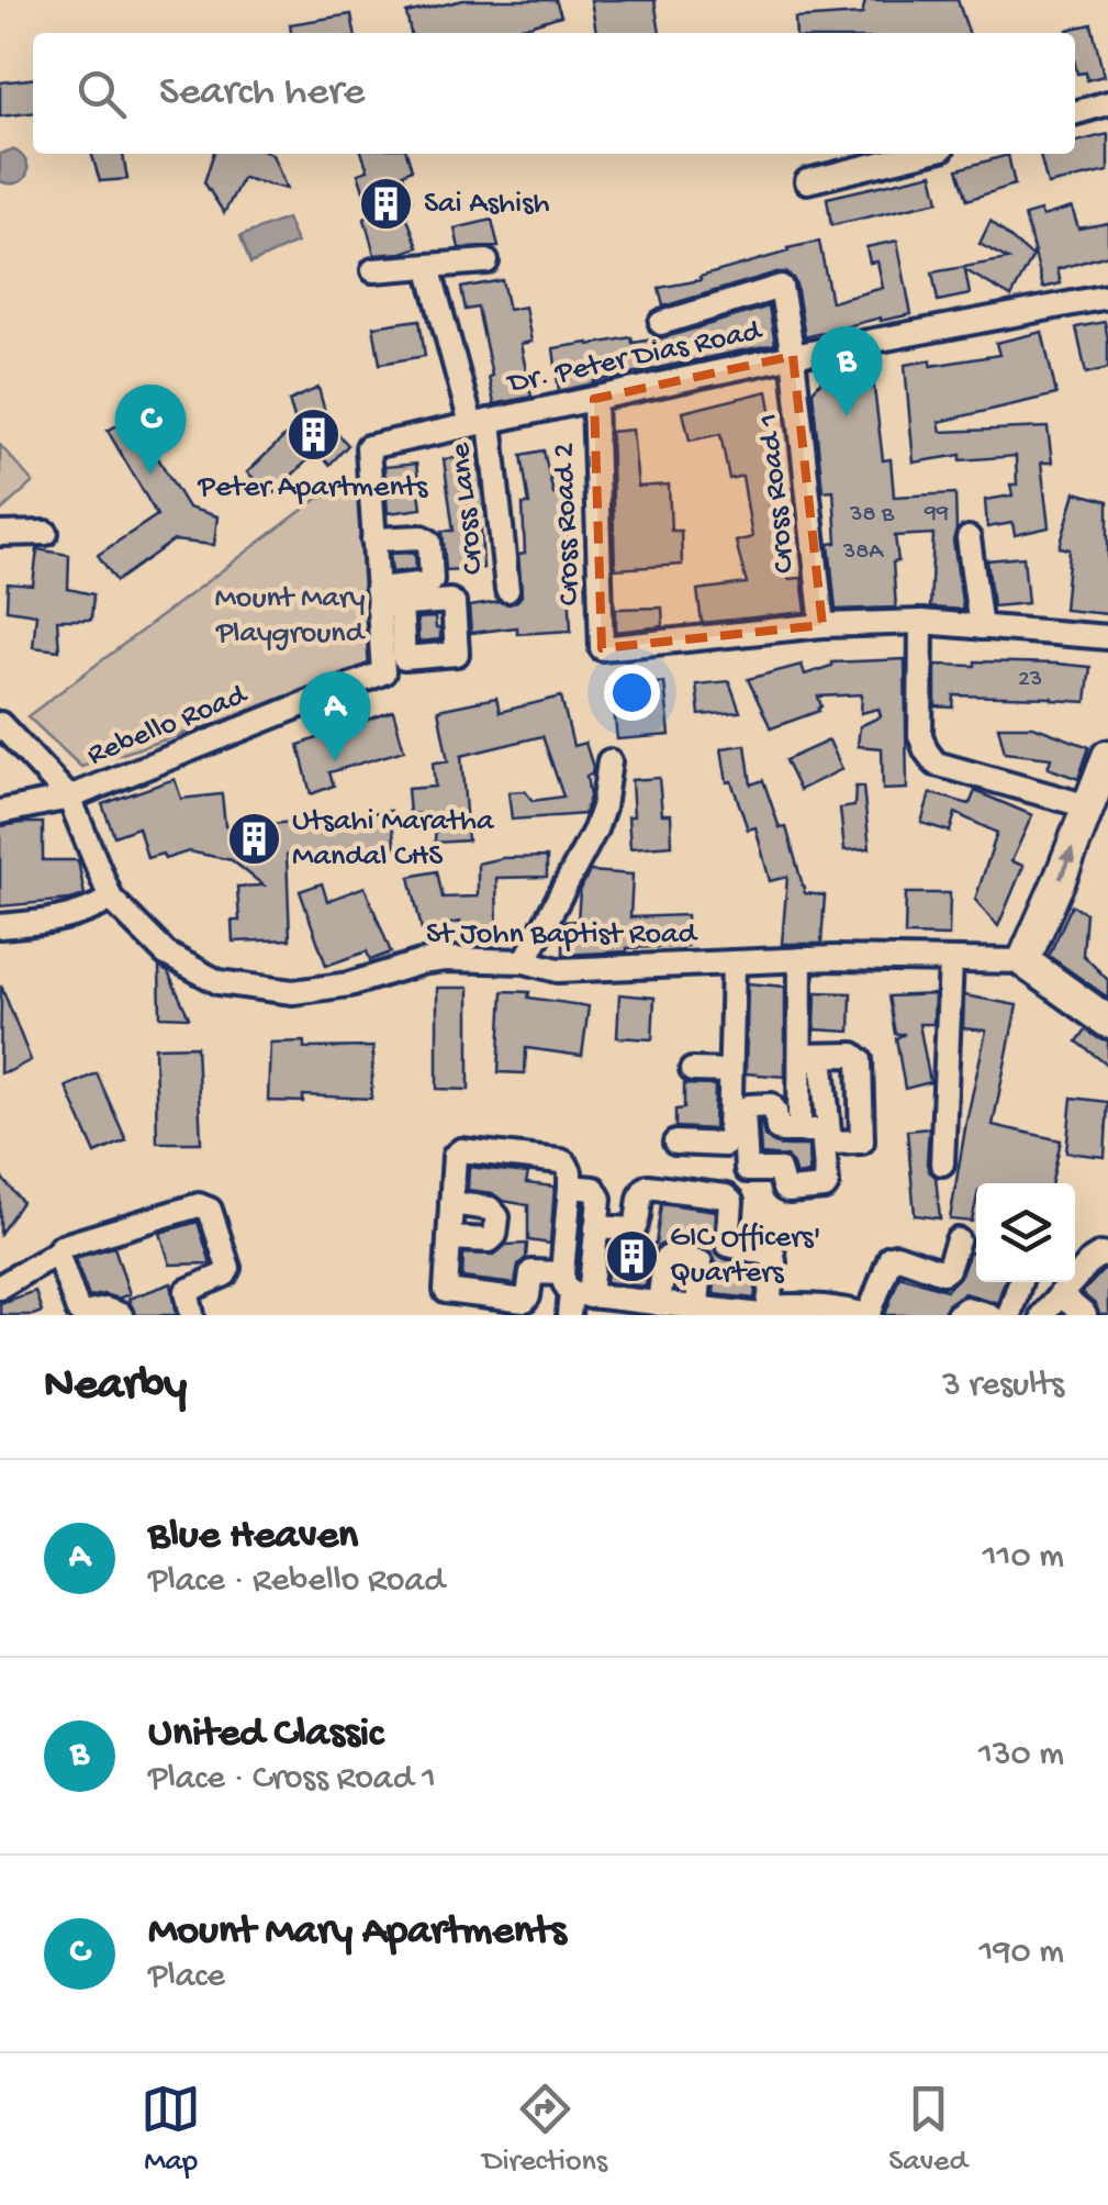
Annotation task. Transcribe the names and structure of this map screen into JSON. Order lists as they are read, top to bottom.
{
  "streets": {
    "street": [
      "Dr. Peter Dias Road",
      "Cross Road 1",
      "Cross Lane",
      "Cross Road 2",
      "Rebello Road",
      "St John Baptist Road"
    ]
  },
  "crossings": [
    ["Dr. Peter Dias Road", "Cross Road 1"],
    ["Dr. Peter Dias Road", "Cross Lane"],
    ["Dr. Peter Dias Road", "Cross Road 2"],
    ["Dr. Peter Dias Road", "Rebello Road"],
    ["Cross Road 1", "Cross Road 2"],
    ["Rebello Road", "St John Baptist Road"]
  ],
  "parks": ["Mount Mary Playground"],
  "places": {
    "building": [
      "Sai Ashish",
      "Peter Apartments",
      "Utsahi Maratha Mandal CHS",
      "GIC Officers' Quarters"
    ]
  },
  "house_numbers": [
    "99",
    "38 B",
    "38A",
    "23"
  ],
  "page": {
    "search": "Search here",
    "pins": ["B", "C", "A"],
    "heading": ["Nearby", "3 results"],
    "list": [
      {
        "mark": "A",
        "name": "Blue Heaven",
        "note": "Place · Rebello Road",
        "value": "110 m"
      },
      {
        "mark": "B",
        "name": "United Classic",
        "note": "Place · Cross Road 1",
        "value": "130 m"
      },
      {
        "mark": "C",
        "name": "Mount Mary Apartments",
        "note": "Place",
        "value": "190 m"
      }
    ],
    "nav": ["Map", "Directions", "Saved"]
  }
}
